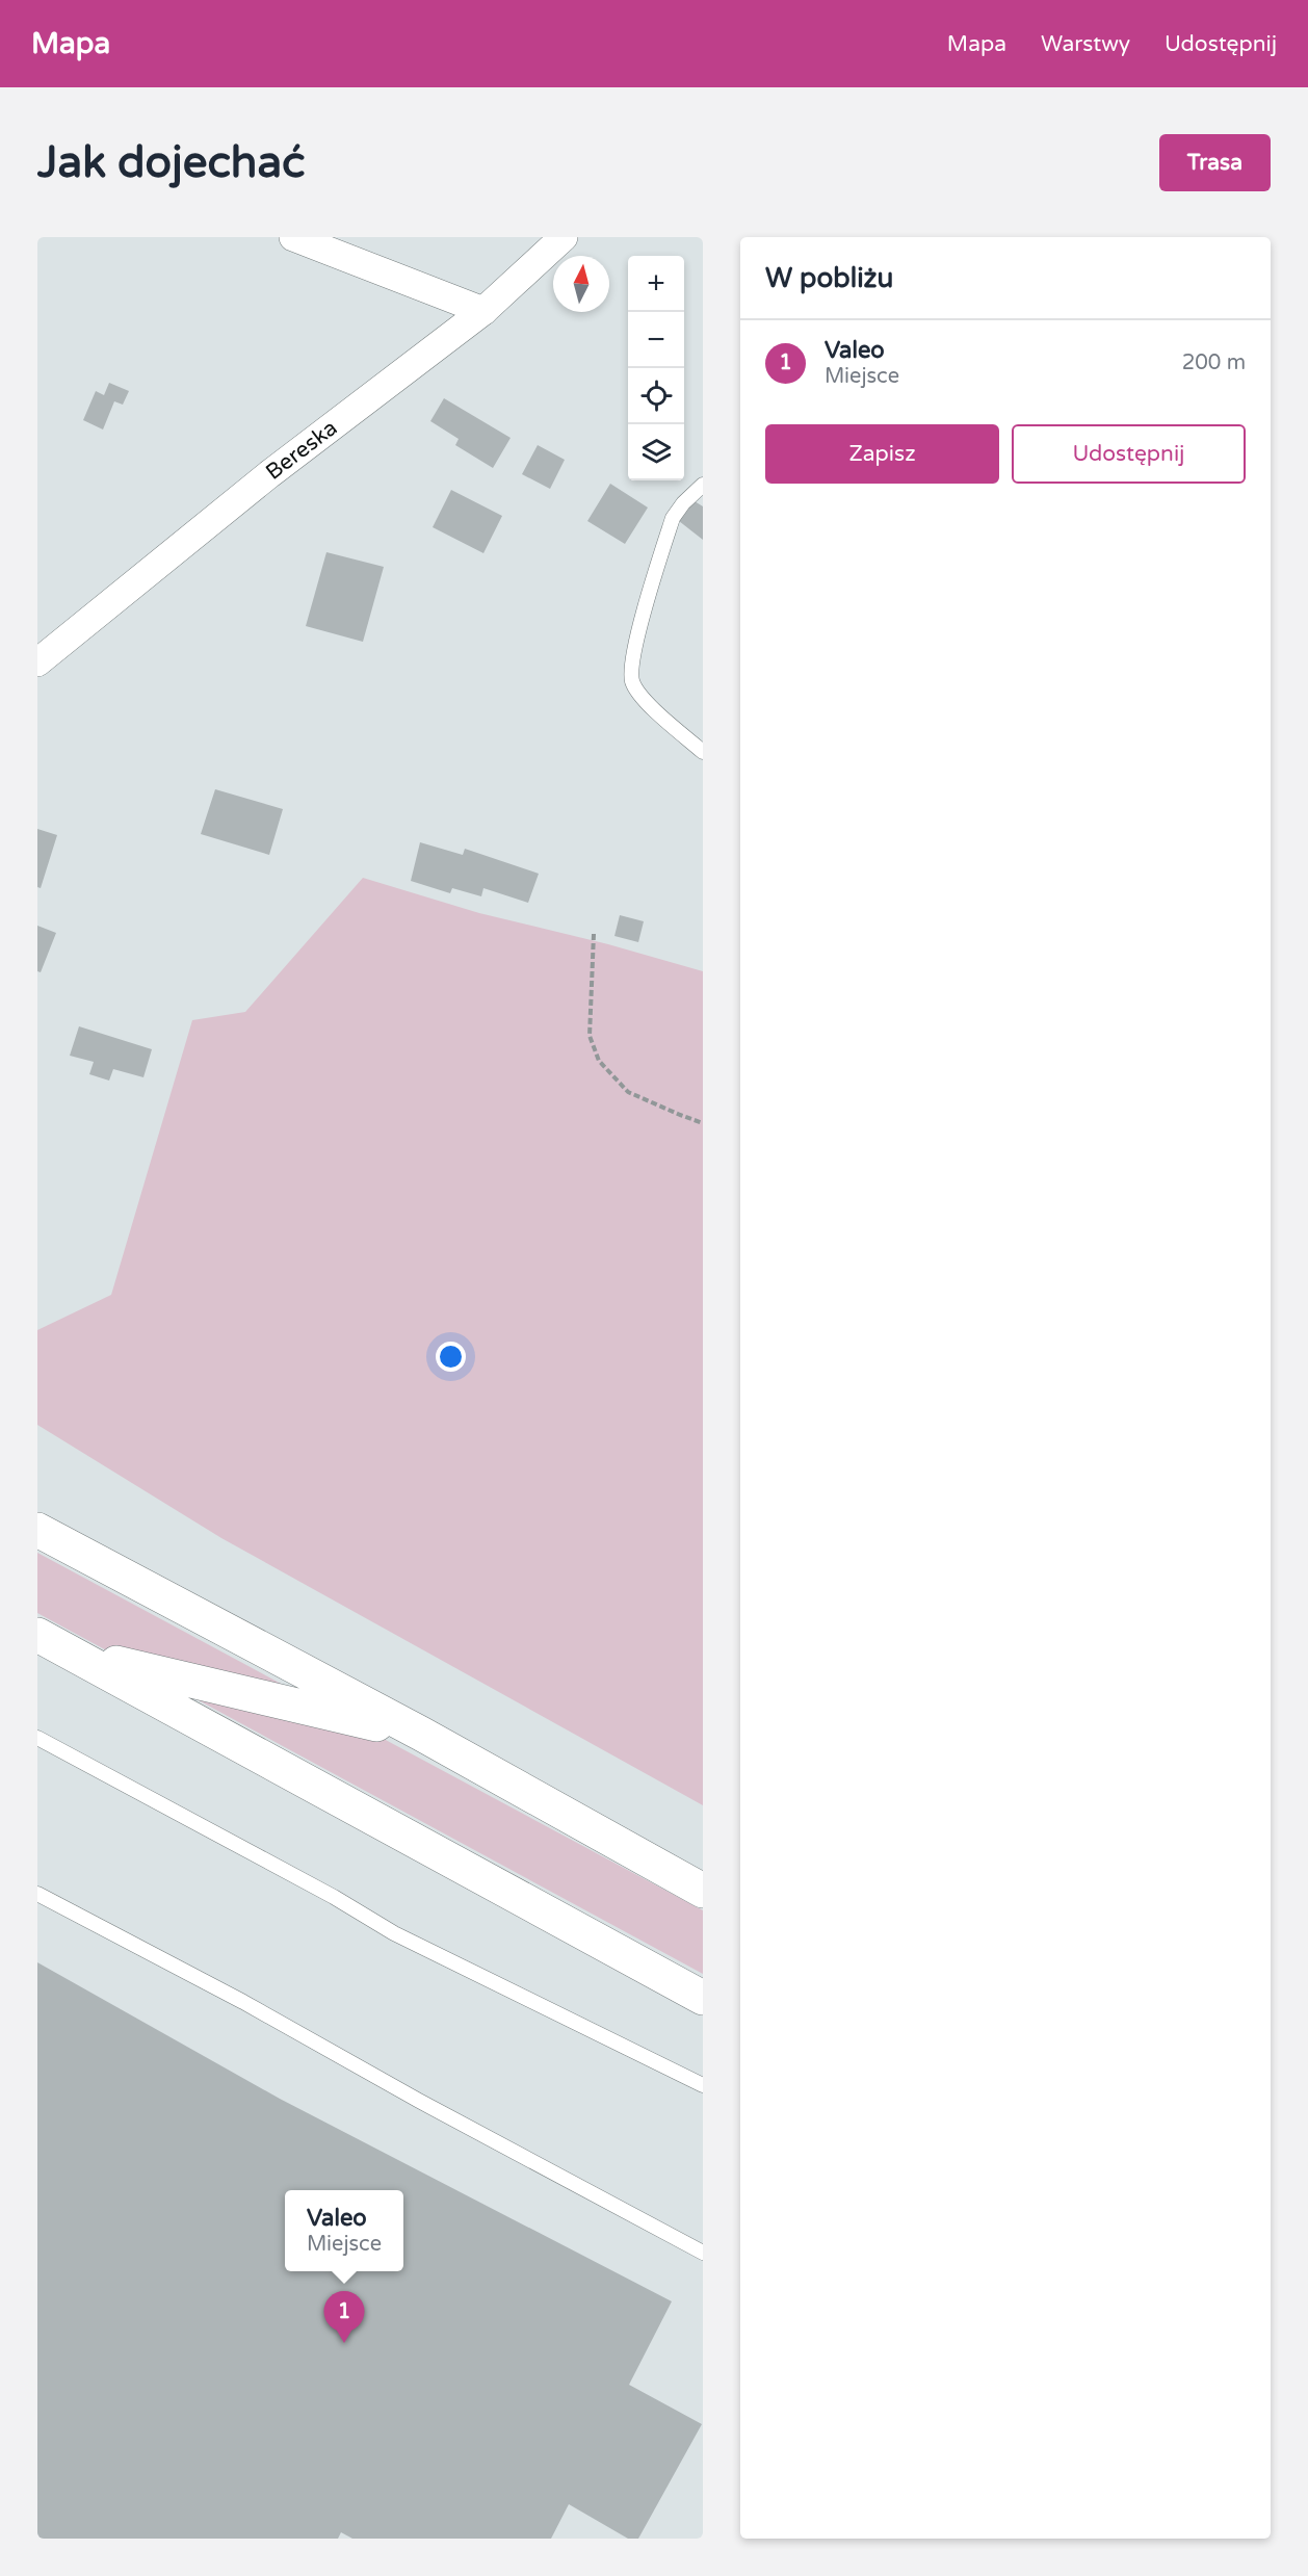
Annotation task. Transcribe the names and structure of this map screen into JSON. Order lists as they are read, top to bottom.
{
  "streets": {
    "street": ["Bereska"]
  },
  "north": "top",
  "page": {
    "header": "Mapa",
    "nav": ["Mapa", "Warstwy", "Udostępnij"],
    "buttons": [
      "Trasa",
      ["Zapisz", "Udostępnij"]
    ],
    "title": "Jak dojechać",
    "heading": "W pobliżu",
    "map_buttons": ["+", "−"],
    "list": [
      {
        "mark": "1",
        "name": "Valeo",
        "note": "Miejsce",
        "value": "200 m"
      }
    ],
    "popup": ["Valeo", "Miejsce"],
    "pins": "1"
  }
}
